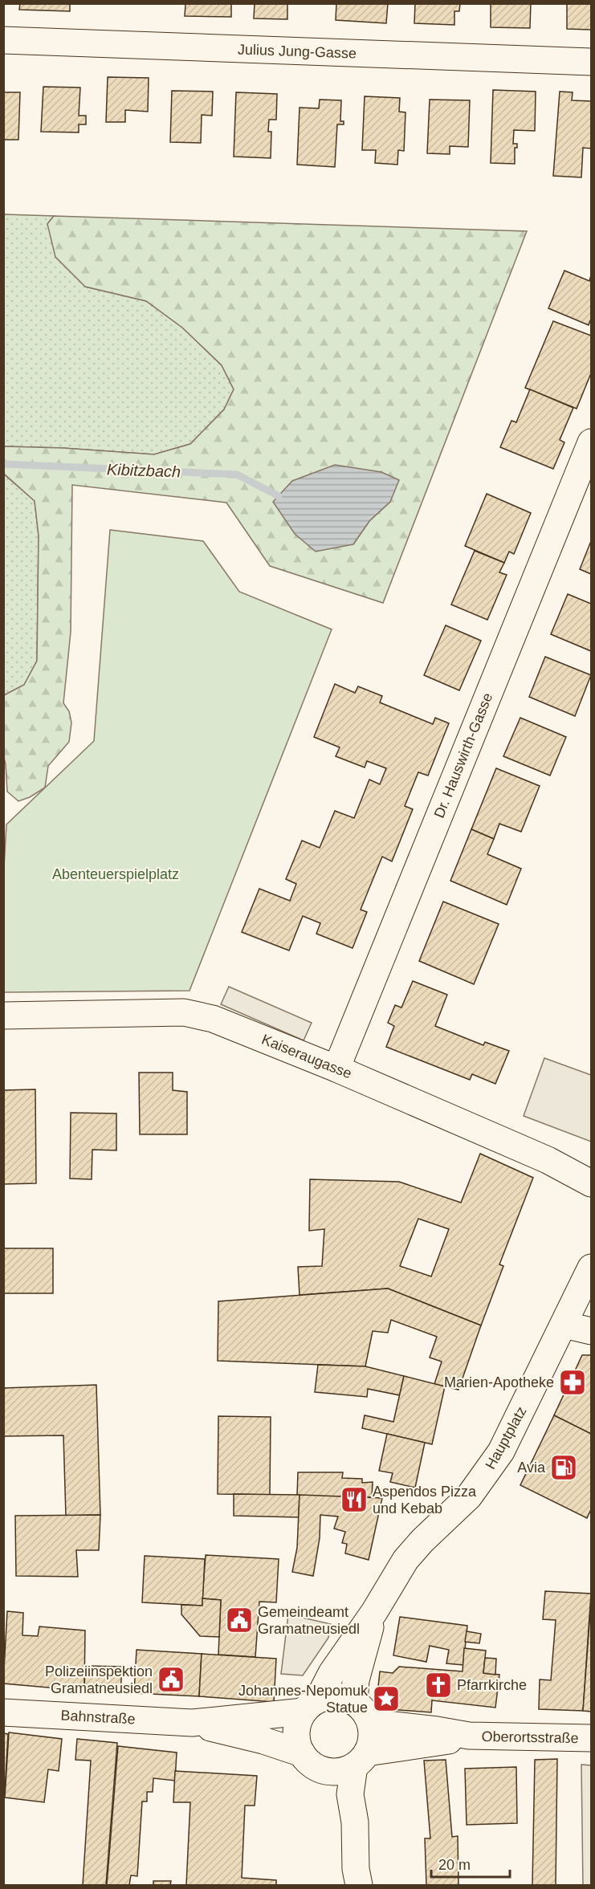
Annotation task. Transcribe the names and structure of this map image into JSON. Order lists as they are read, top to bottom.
{
  "streets": {
    "street": [
      "Julius Jung-Gasse",
      "Dr. Hauswirth-Gasse",
      "Kaiseraugasse",
      "Hauptplatz",
      "Bahnstraße",
      "Oberortsstraße"
    ]
  },
  "crossings": [
    ["Dr. Hauswirth-Gasse", "Kaiseraugasse"],
    ["Hauptplatz", "Bahnstraße"],
    ["Hauptplatz", "Oberortsstraße"],
    ["Bahnstraße", "Oberortsstraße"]
  ],
  "water": ["Kibitzbach"],
  "parks": ["Abenteuerspielplatz"],
  "places": {
    "pharmacy": ["Marien-Apotheke"],
    "fuel station": ["Avia"],
    "restaurant": ["Aspendos Pizza und Kebab"],
    "public building": ["Gemeindeamt Gramatneusiedl", "Polizeiinspektion Gramatneusiedl"],
    "church": ["Pfarrkirche"],
    "place": ["Johannes-Nepomuk Statue"]
  },
  "scale_bar": "20 m"
}
